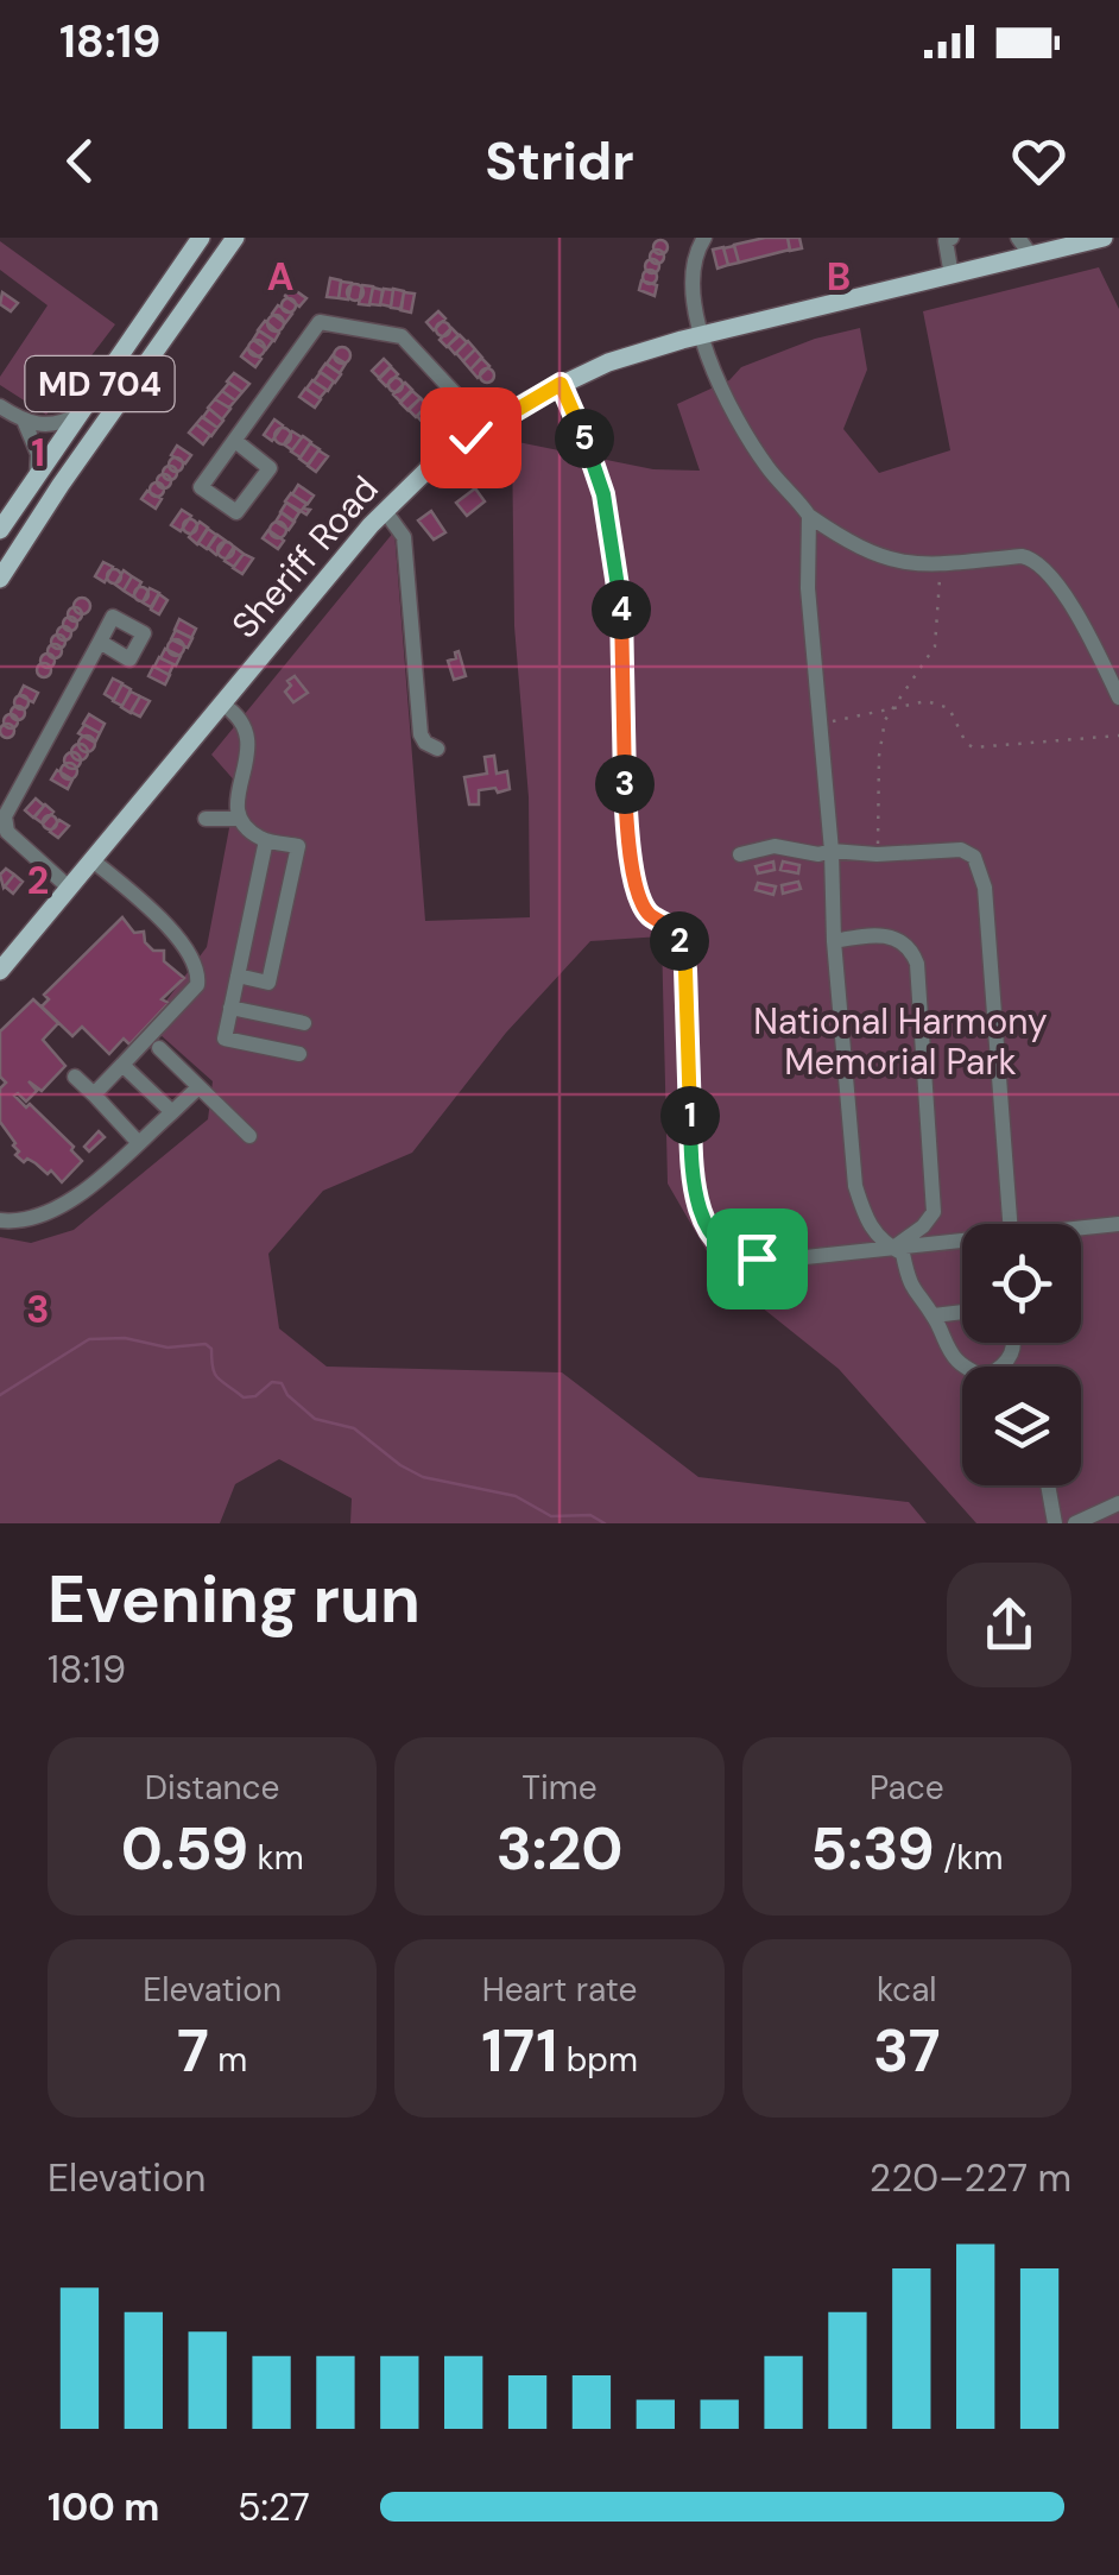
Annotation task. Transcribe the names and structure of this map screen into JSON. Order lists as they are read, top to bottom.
{
  "streets": {
    "main road": ["MD 704", "Sheriff Road"]
  },
  "parks": ["National Harmony Memorial Park"],
  "page": {
    "status": "18:19",
    "header": "Stridr",
    "pins": [
      "5",
      "4",
      "3",
      "2",
      "1"
    ],
    "heading": ["Evening run", "18:19"],
    "stats": [
      ["Distance", "0.59 km"],
      ["Time", "3:20"],
      ["Pace", "5:39 /km"],
      ["Elevation", "7 m"],
      ["Heart rate", "171 bpm"],
      ["kcal", "37"]
    ],
    "chart": ["Elevation", "220–227 m"],
    "list": [
      {
        "name": "100 m",
        "note": "5:27"
      }
    ]
  },
  "grid": {
    "columns": ["A", "B"],
    "rows": ["1", "2", "3"]
  }
}
